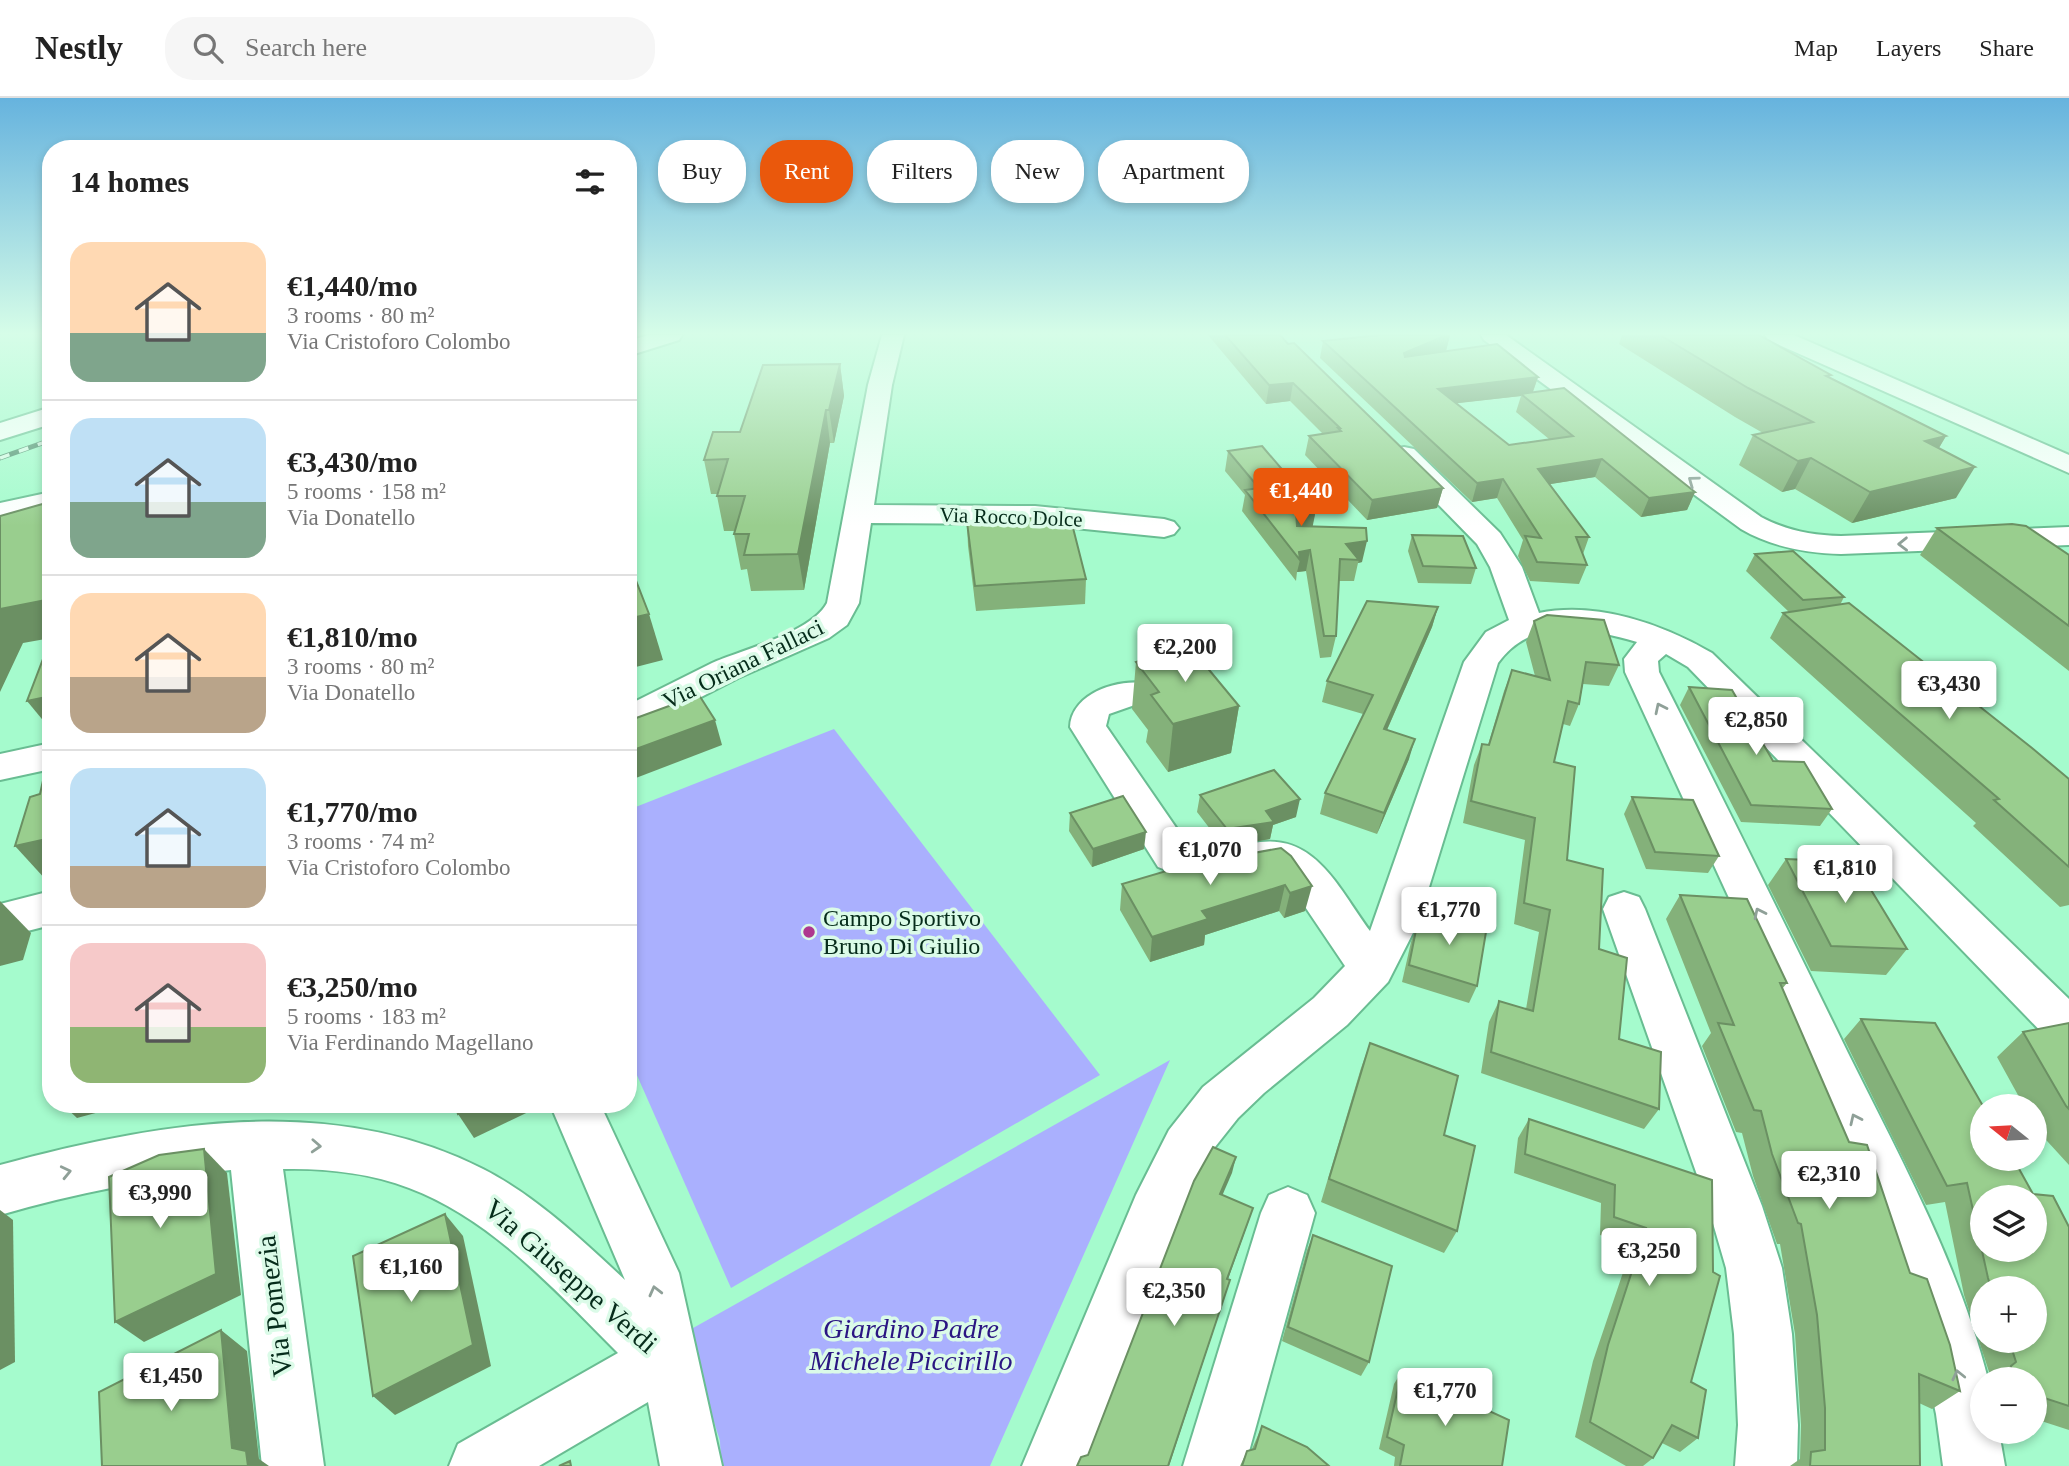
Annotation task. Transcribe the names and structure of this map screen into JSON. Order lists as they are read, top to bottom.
{
  "streets": {
    "street": [
      "Via Rocco Dolce",
      "Via Oriana Fallaci",
      "Via Giuseppe Verdi",
      "Via Pomezia"
    ]
  },
  "crossings": [
    ["Via Rocco Dolce", "Via Oriana Fallaci"],
    ["Via Giuseppe Verdi", "Via Pomezia"]
  ],
  "one_way": ["Via Giuseppe Verdi"],
  "parks": ["Giardino Padre Michele Piccirillo"],
  "places": ["Campo Sportivo Bruno Di Giulio"],
  "north": "left",
  "page": {
    "header": "Nestly",
    "search": "Search here",
    "nav": ["Map", "Layers", "Share"],
    "chip": [
      "Buy",
      "Rent",
      "Filters",
      "New",
      "Apartment"
    ],
    "heading": "14 homes",
    "list": [
      {
        "name": "€1,440/mo",
        "note": "3 rooms · 80 m² · Via Cristoforo Colombo"
      },
      {
        "name": "€3,430/mo",
        "note": "5 rooms · 158 m² · Via Donatello"
      },
      {
        "name": "€1,810/mo",
        "note": "3 rooms · 80 m² · Via Donatello"
      },
      {
        "name": "€1,770/mo",
        "note": "3 rooms · 74 m² · Via Cristoforo Colombo"
      },
      {
        "name": "€3,250/mo",
        "note": "5 rooms · 183 m² · Via Ferdinando Magellano"
      }
    ],
    "price": [
      "€1,440",
      "€2,200",
      "€3,430",
      "€2,850",
      "€1,070",
      "€1,810",
      "€1,770",
      "€2,310",
      "€3,990",
      "€3,250",
      "€1,160",
      "€2,350",
      "€1,450",
      "€1,770"
    ],
    "map_buttons": ["+", "−"]
  }
}
